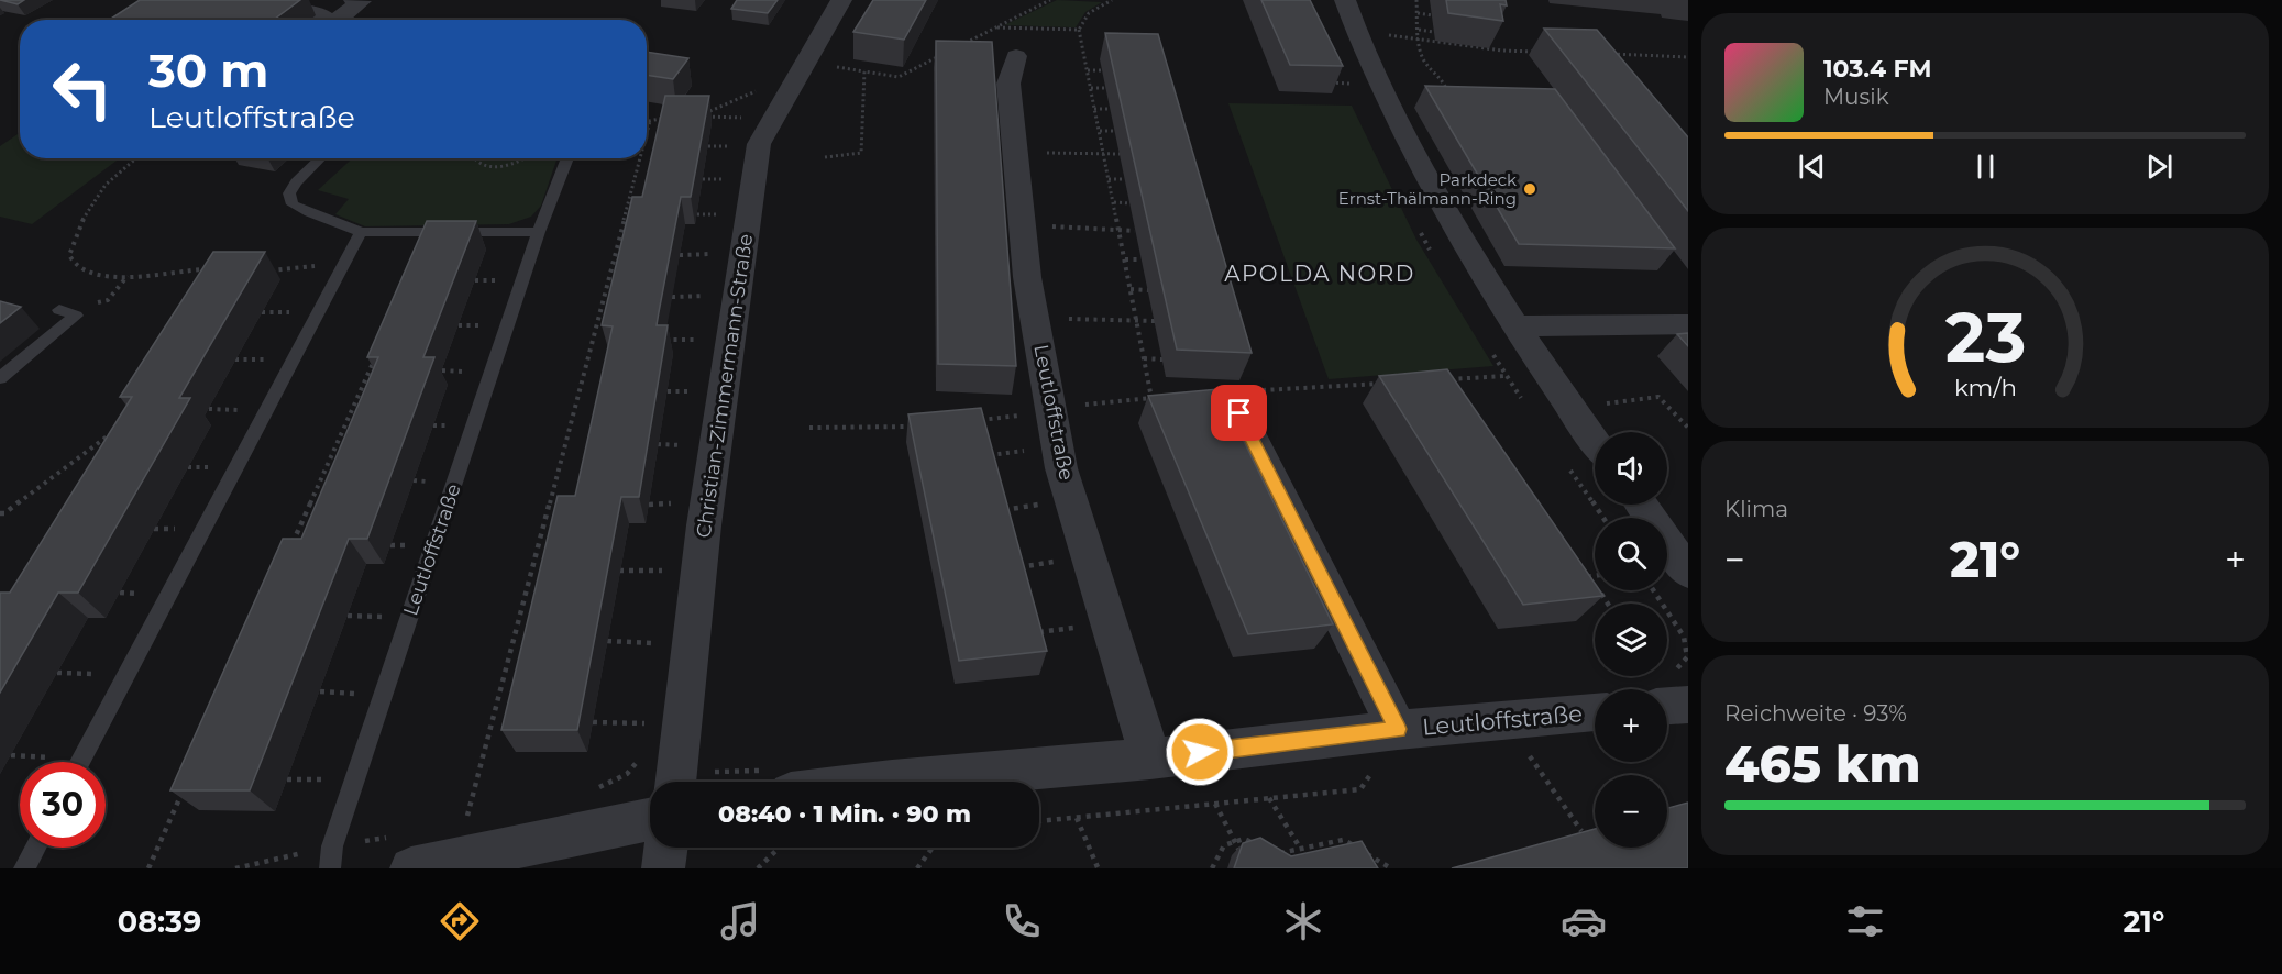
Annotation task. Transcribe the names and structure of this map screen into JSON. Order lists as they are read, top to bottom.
{
  "streets": {
    "street": ["Christian-Zimmermann-Straße", "Leutloffstraße"]
  },
  "districts": ["APOLDA NORD"],
  "places": ["Parkdeck Ernst-Thälmann-Ring"],
  "page": {
    "turn": ["30 m", "Leutloffstraße"],
    "song": ["103.4 FM", "Musik"],
    "map_buttons": ["+", "−"],
    "tile": [
      "Klima",
      ["Reichweite · 93%", "465 km"]
    ],
    "heat": ["−", "21°", "+"],
    "limit": "30",
    "trip": "08:40 · 1 Min. · 90 m",
    "tabs": ["08:39", "21°"],
    "gauge": ["23", "km/h"]
  }
}
